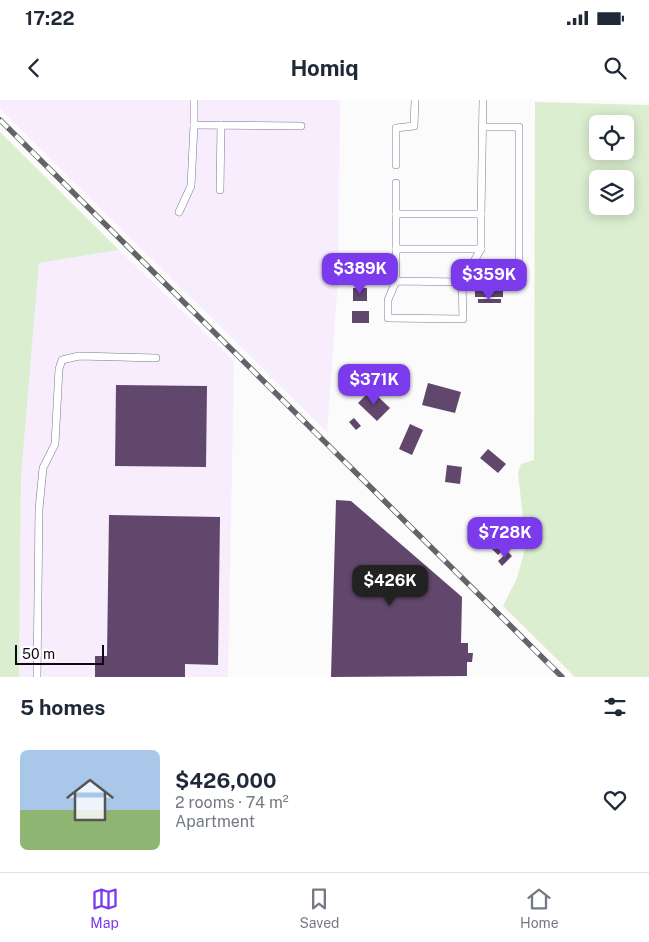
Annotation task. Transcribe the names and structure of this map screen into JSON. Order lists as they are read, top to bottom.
{
  "scale_bar": "50 m",
  "page": {
    "status": "17:22",
    "header": "Homiq",
    "price": [
      "$389K",
      "$359K",
      "$371K",
      "$728K",
      "$426K"
    ],
    "scale": "50 m",
    "heading": "5 homes",
    "list": [
      {
        "name": "$426,000",
        "note": "2 rooms · 74 m² · Apartment"
      }
    ],
    "tabs": ["Map", "Saved", "Home"]
  }
}
